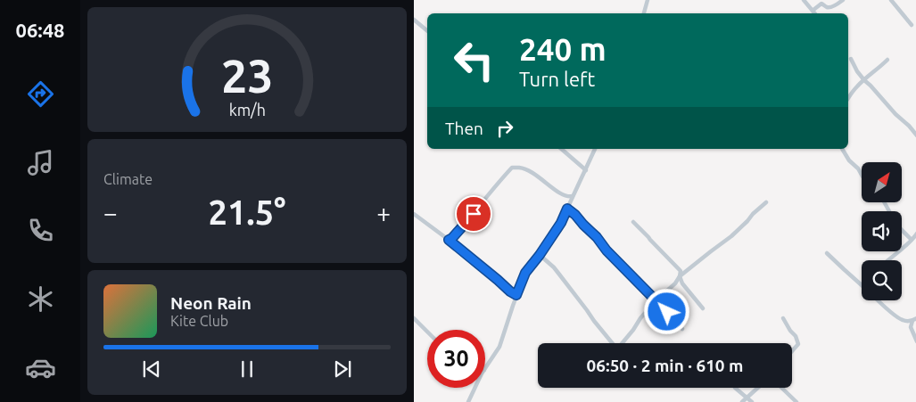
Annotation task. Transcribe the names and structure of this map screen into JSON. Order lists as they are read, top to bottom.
{
  "north": "top right",
  "page": {
    "tabs": "06:48",
    "turn": ["240 m", "Turn left"],
    "then": "Then",
    "tile": "Climate",
    "heat": ["−", "21.5°", "+"],
    "song": ["Neon Rain", "Kite Club"],
    "limit": "30",
    "trip": "06:50 · 2 min · 610 m",
    "gauge": ["23", "km/h"]
  }
}
